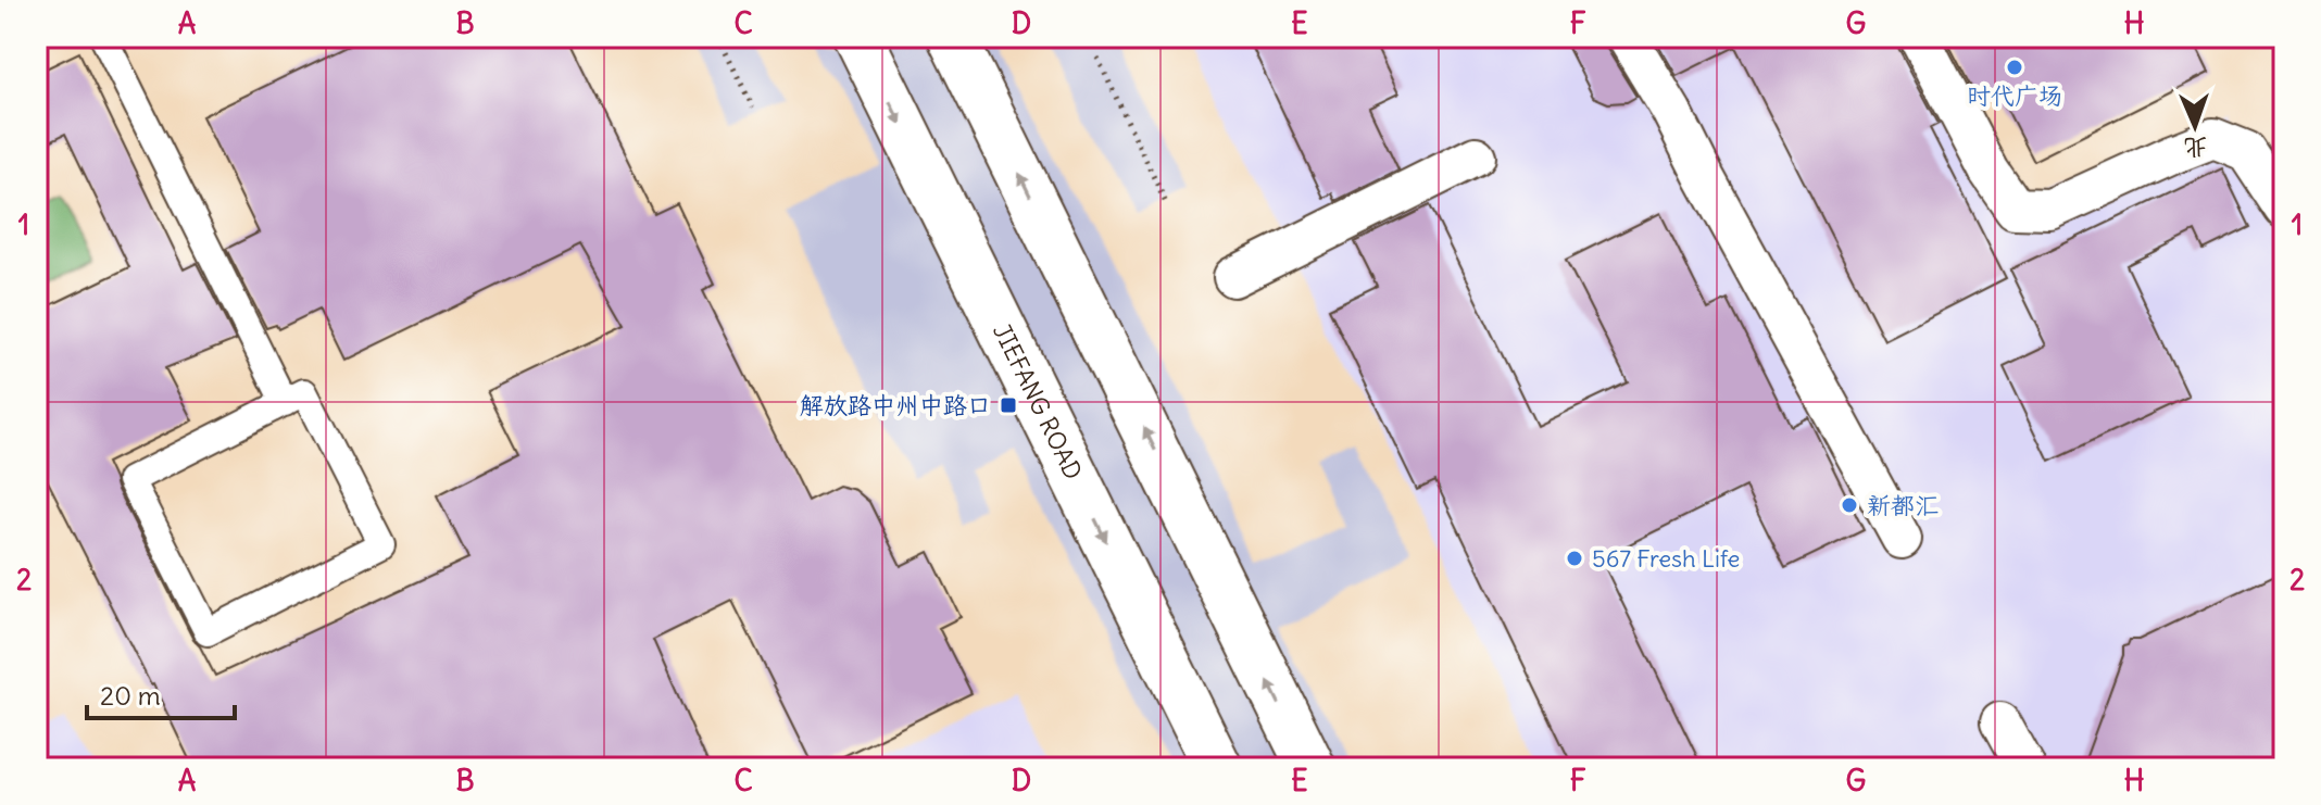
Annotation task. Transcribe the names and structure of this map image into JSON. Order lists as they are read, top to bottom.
{
  "streets": {
    "main road": ["JIEFANG ROAD"]
  },
  "places": {
    "other": ["时代广场", "新都汇", "567 Fresh Life"],
    "transit": ["解放路中州中路口"]
  },
  "scale_bar": "20 m",
  "north": "bottom",
  "grid": {
    "columns": [
      "A",
      "B",
      "C",
      "D",
      "E",
      "F",
      "G",
      "H"
    ],
    "rows": ["1", "2"]
  }
}
